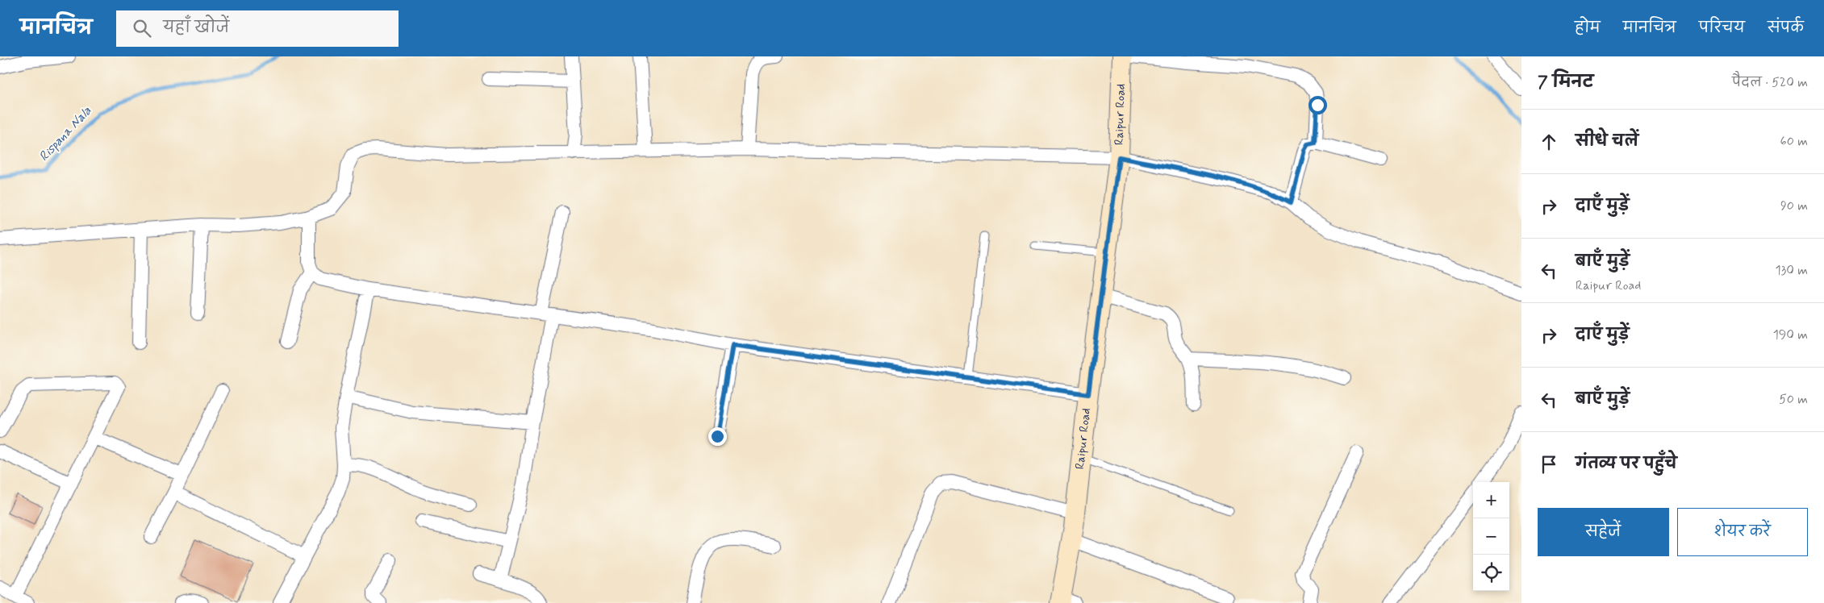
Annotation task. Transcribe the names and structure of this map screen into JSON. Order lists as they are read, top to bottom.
{
  "streets": {
    "main road": ["Raipur Road"]
  },
  "water": ["Rispana Nala"],
  "page": {
    "header": "मानचित्र",
    "search": "यहाँ खोजें",
    "nav": [
      "होम",
      "मानचित्र",
      "परिचय",
      "संपर्क"
    ],
    "heading": ["7 मिनट", "पैदल · 520 m"],
    "list": [
      ["सीधे चलें", "60 m"],
      ["दाएँ मुड़ें", "90 m"],
      ["बाएँ मुड़ें", "Raipur Road", "130 m"],
      ["दाएँ मुड़ें", "190 m"],
      ["बाएँ मुड़ें", "50 m"],
      "गंतव्य पर पहुँचे"
    ],
    "map_buttons": ["+", "−"],
    "buttons": ["सहेजें", "शेयर करें"]
  }
}
